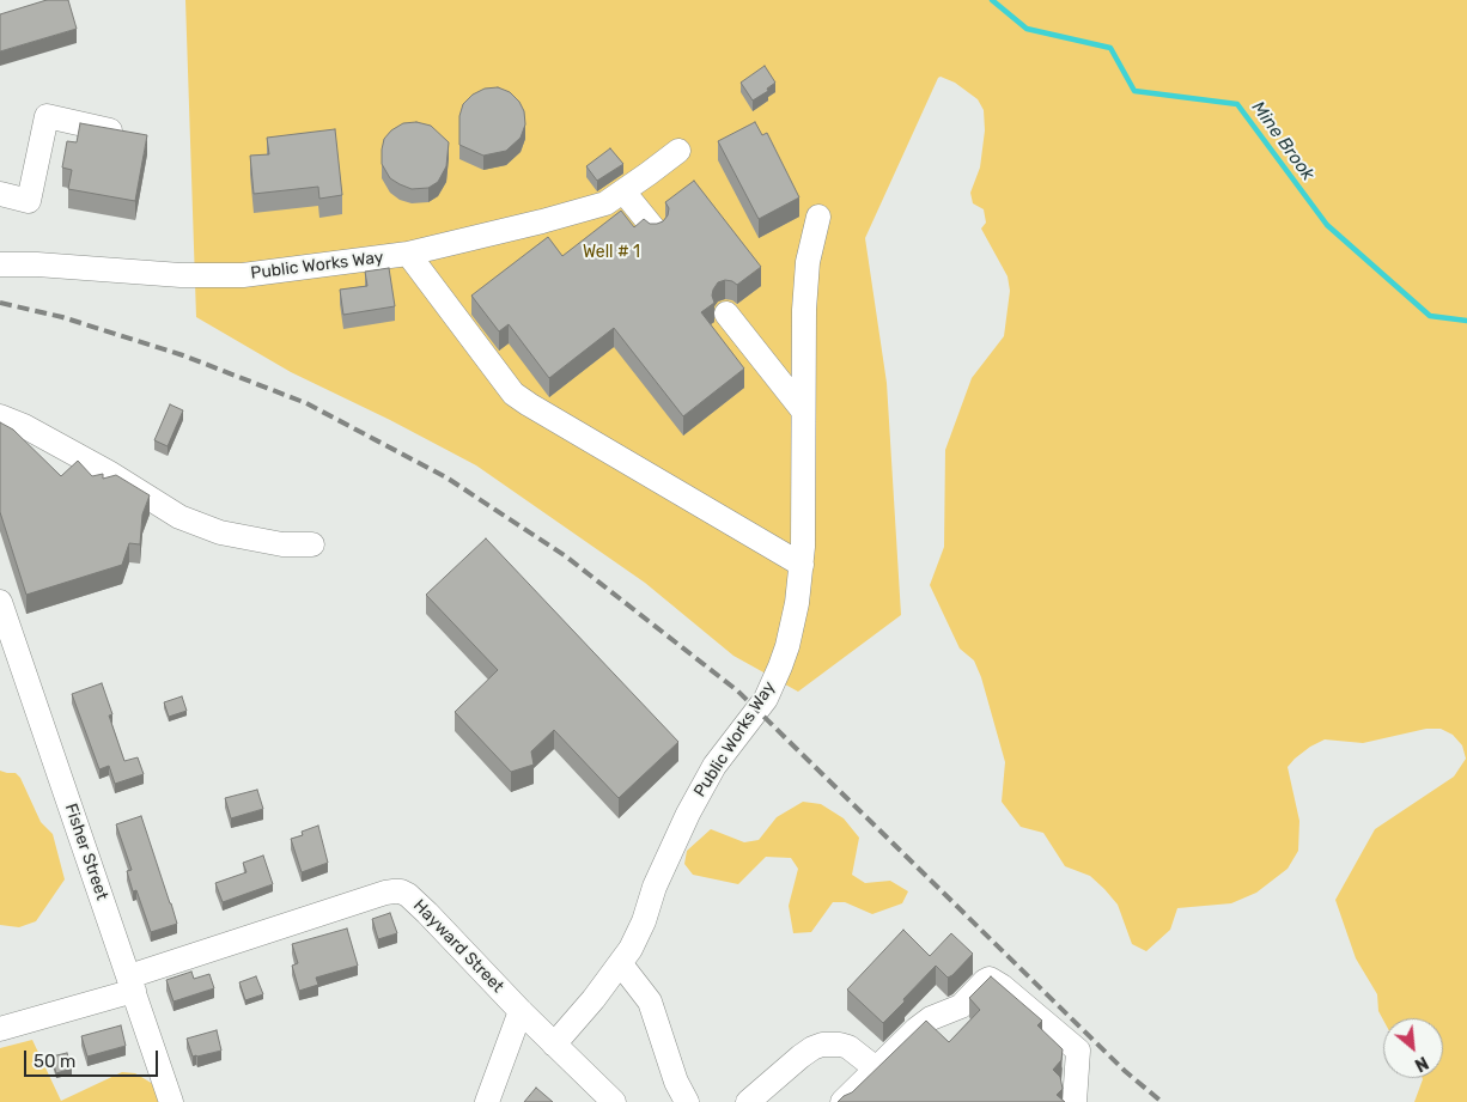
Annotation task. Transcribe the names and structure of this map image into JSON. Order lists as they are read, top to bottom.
{
  "streets": {
    "street": ["Public Works Way", "Fisher Street", "Hayward Street"]
  },
  "crossings": [
    ["Public Works Way", "Hayward Street"],
    ["Fisher Street", "Hayward Street"]
  ],
  "water": ["Mine Brook"],
  "parks": ["Well # 1"],
  "scale_bar": "50 m",
  "north": "bottom right"
}
